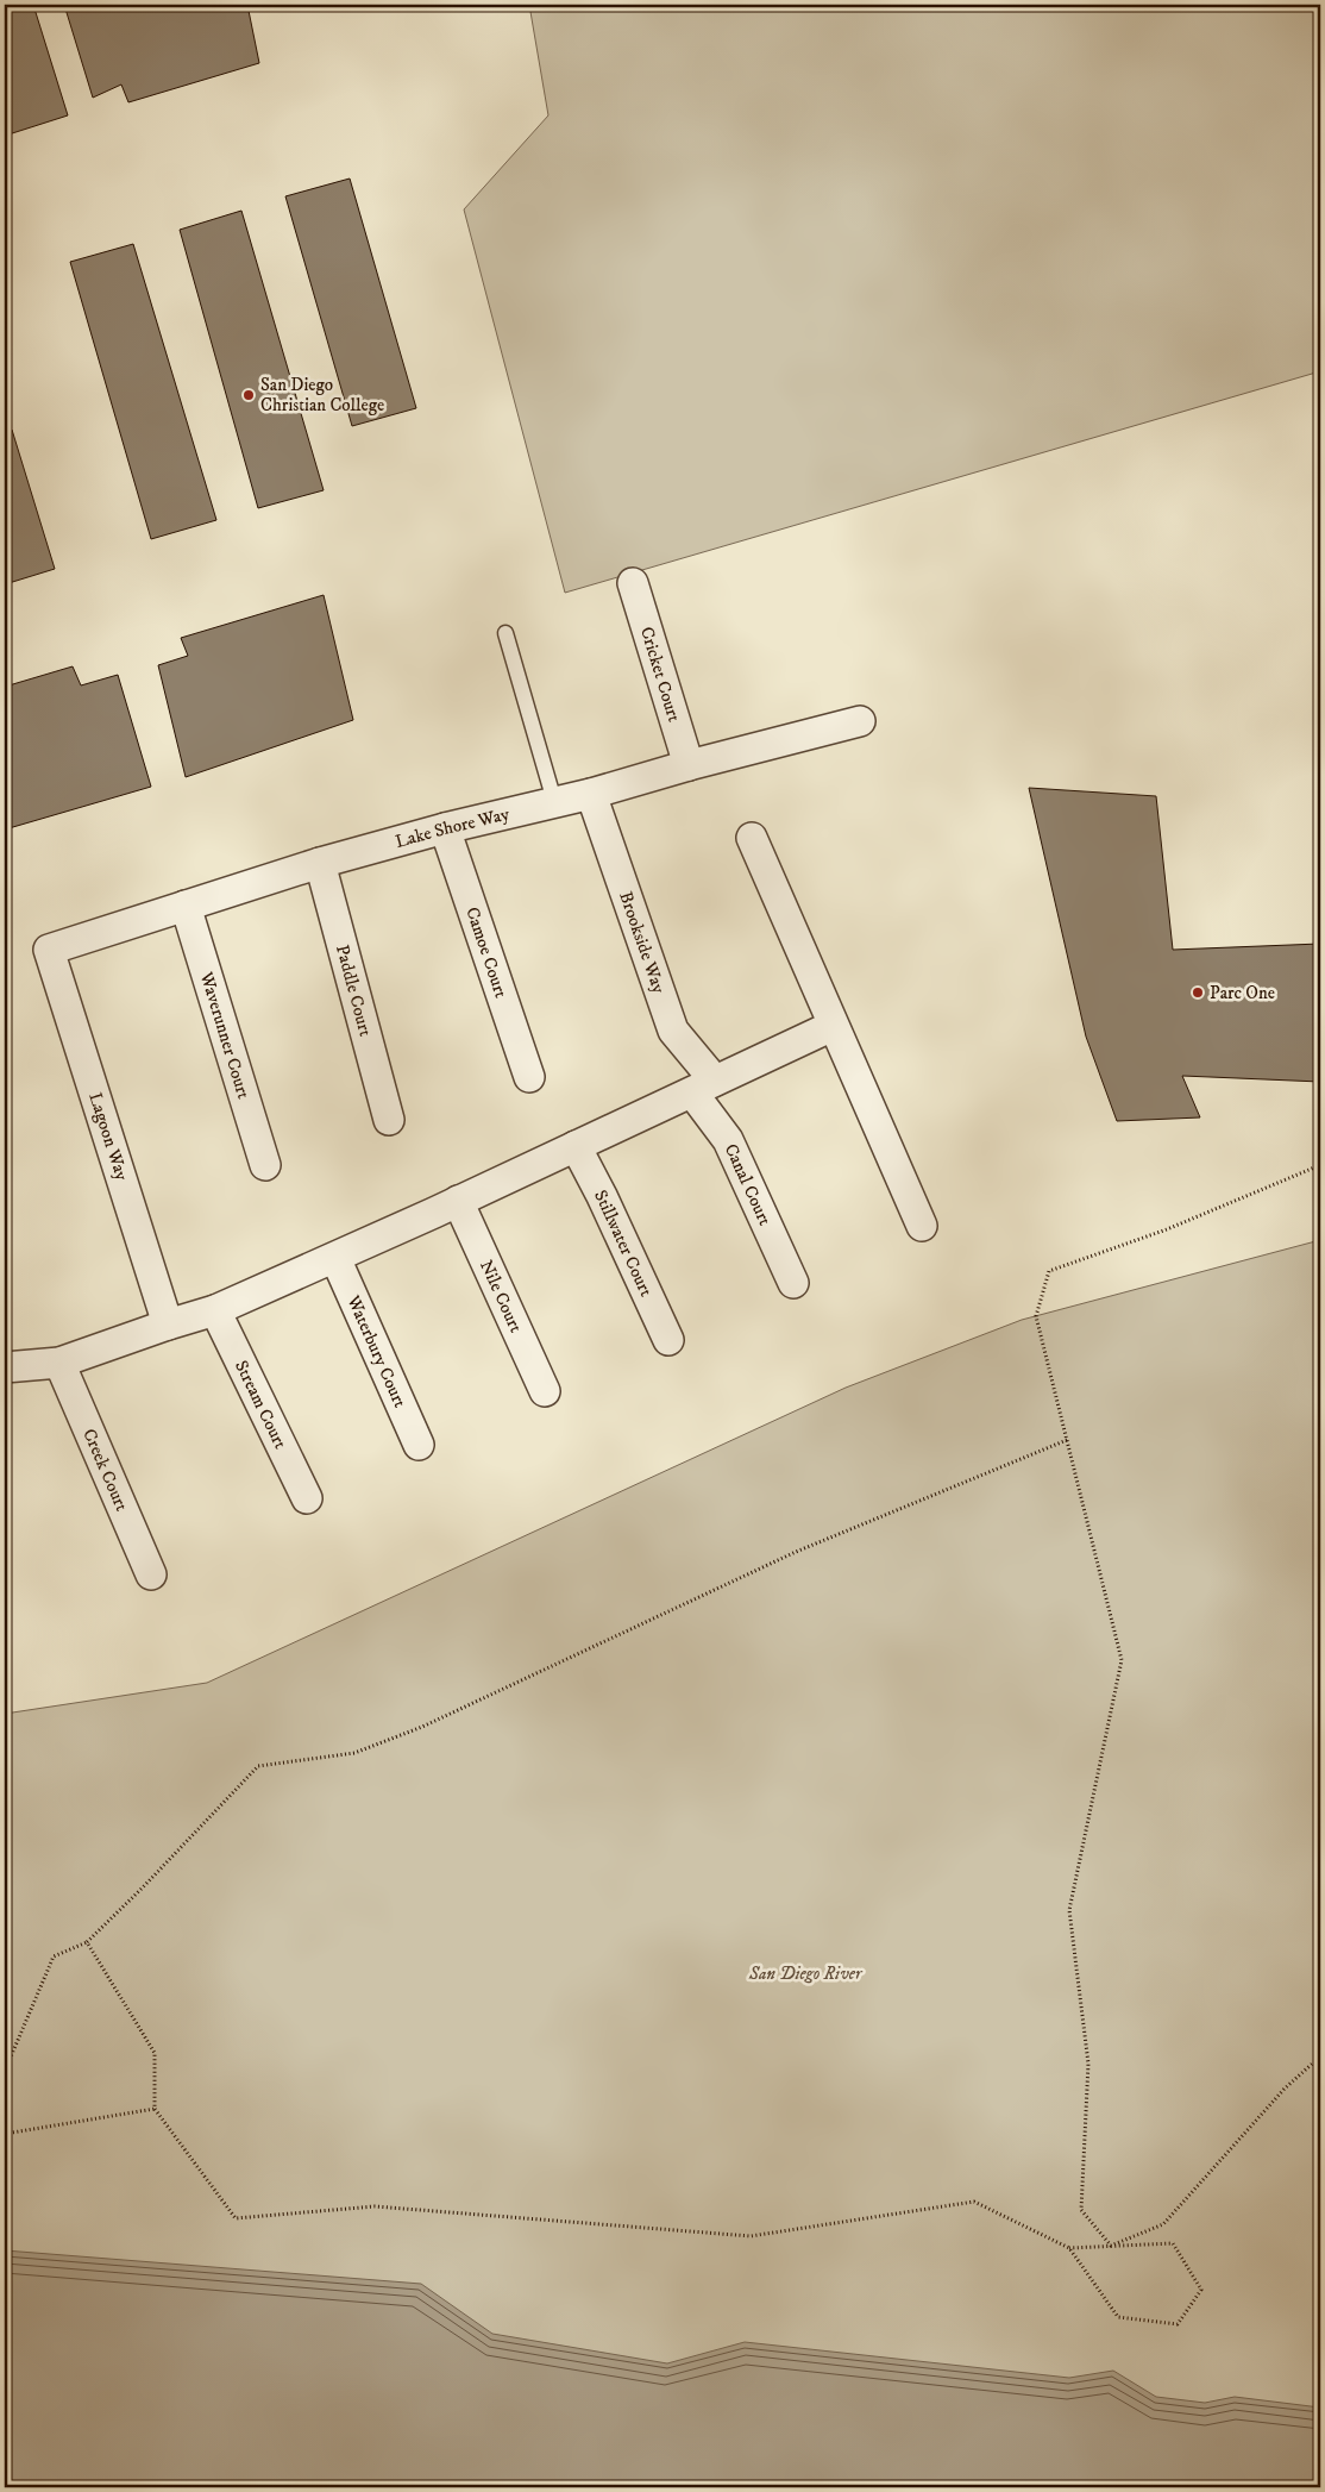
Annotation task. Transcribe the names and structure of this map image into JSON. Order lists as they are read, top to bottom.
{
  "streets": {
    "street": [
      "Cricket Court",
      "Lake Shore Way",
      "Brookside Way",
      "Camoe Court",
      "Paddle Court",
      "Waverunner Court",
      "Lagoon Way",
      "Canal Court",
      "Stillwater Court",
      "Nile Court",
      "Waterbury Court",
      "Stream Court",
      "Creek Court"
    ]
  },
  "crossings": [
    ["Cricket Court", "Lake Shore Way"],
    ["Lake Shore Way", "Brookside Way"],
    ["Lake Shore Way", "Camoe Court"],
    ["Lake Shore Way", "Paddle Court"],
    ["Lake Shore Way", "Waverunner Court"],
    ["Lake Shore Way", "Lagoon Way"],
    ["Brookside Way", "Canal Court"]
  ],
  "parks": ["San Diego River"],
  "places": ["San Diego Christian College", "Parc One"]
}
